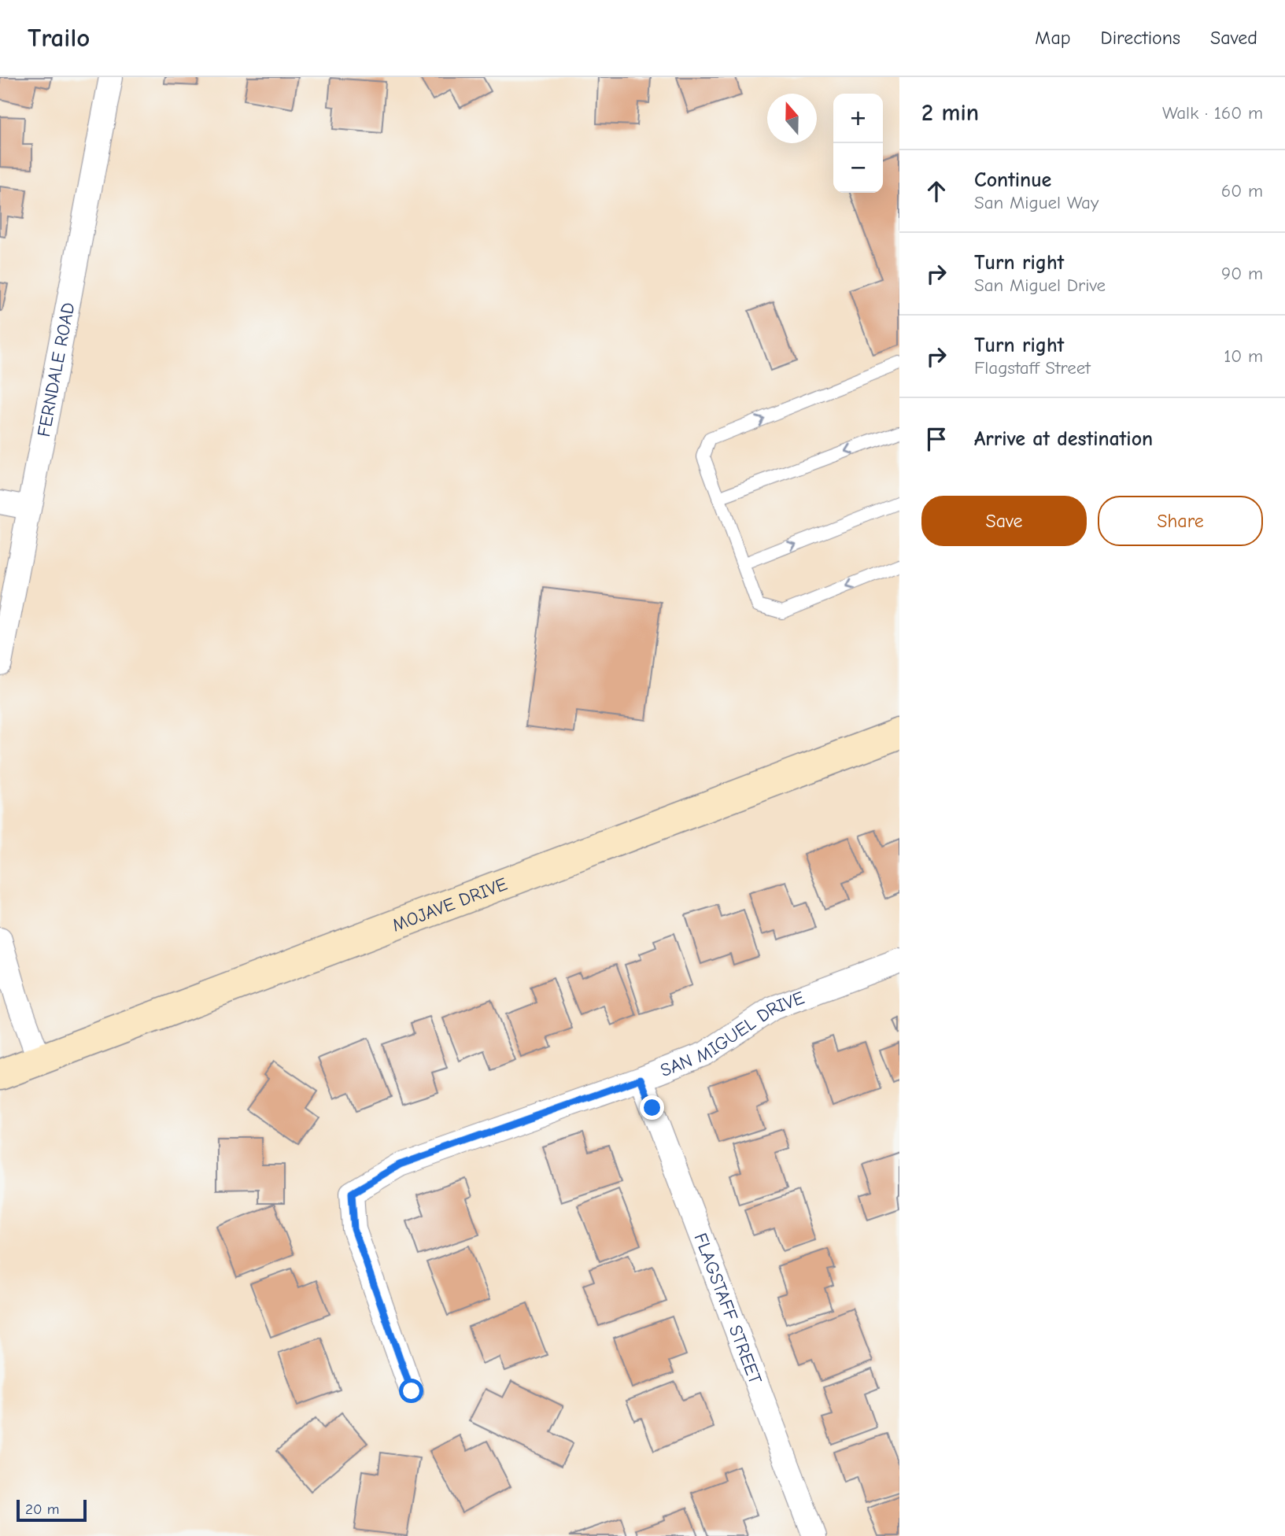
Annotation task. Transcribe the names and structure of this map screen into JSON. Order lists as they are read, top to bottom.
{
  "streets": {
    "main road": ["MOJAVE DRIVE"],
    "street": ["FERNDALE ROAD", "SAN MIGUEL DRIVE", "FLAGSTAFF STREET"]
  },
  "crossings": [
    ["SAN MIGUEL DRIVE", "FLAGSTAFF STREET"]
  ],
  "scale_bar": "20 m",
  "north": "top",
  "page": {
    "header": "Trailo",
    "nav": ["Map", "Directions", "Saved"],
    "heading": ["2 min", "Walk · 160 m"],
    "map_buttons": ["+", "−"],
    "list": [
      ["Continue", "San Miguel Way", "60 m"],
      ["Turn right", "San Miguel Drive", "90 m"],
      ["Turn right", "Flagstaff Street", "10 m"],
      "Arrive at destination"
    ],
    "buttons": ["Save", "Share"],
    "scale": "20 m"
  }
}
